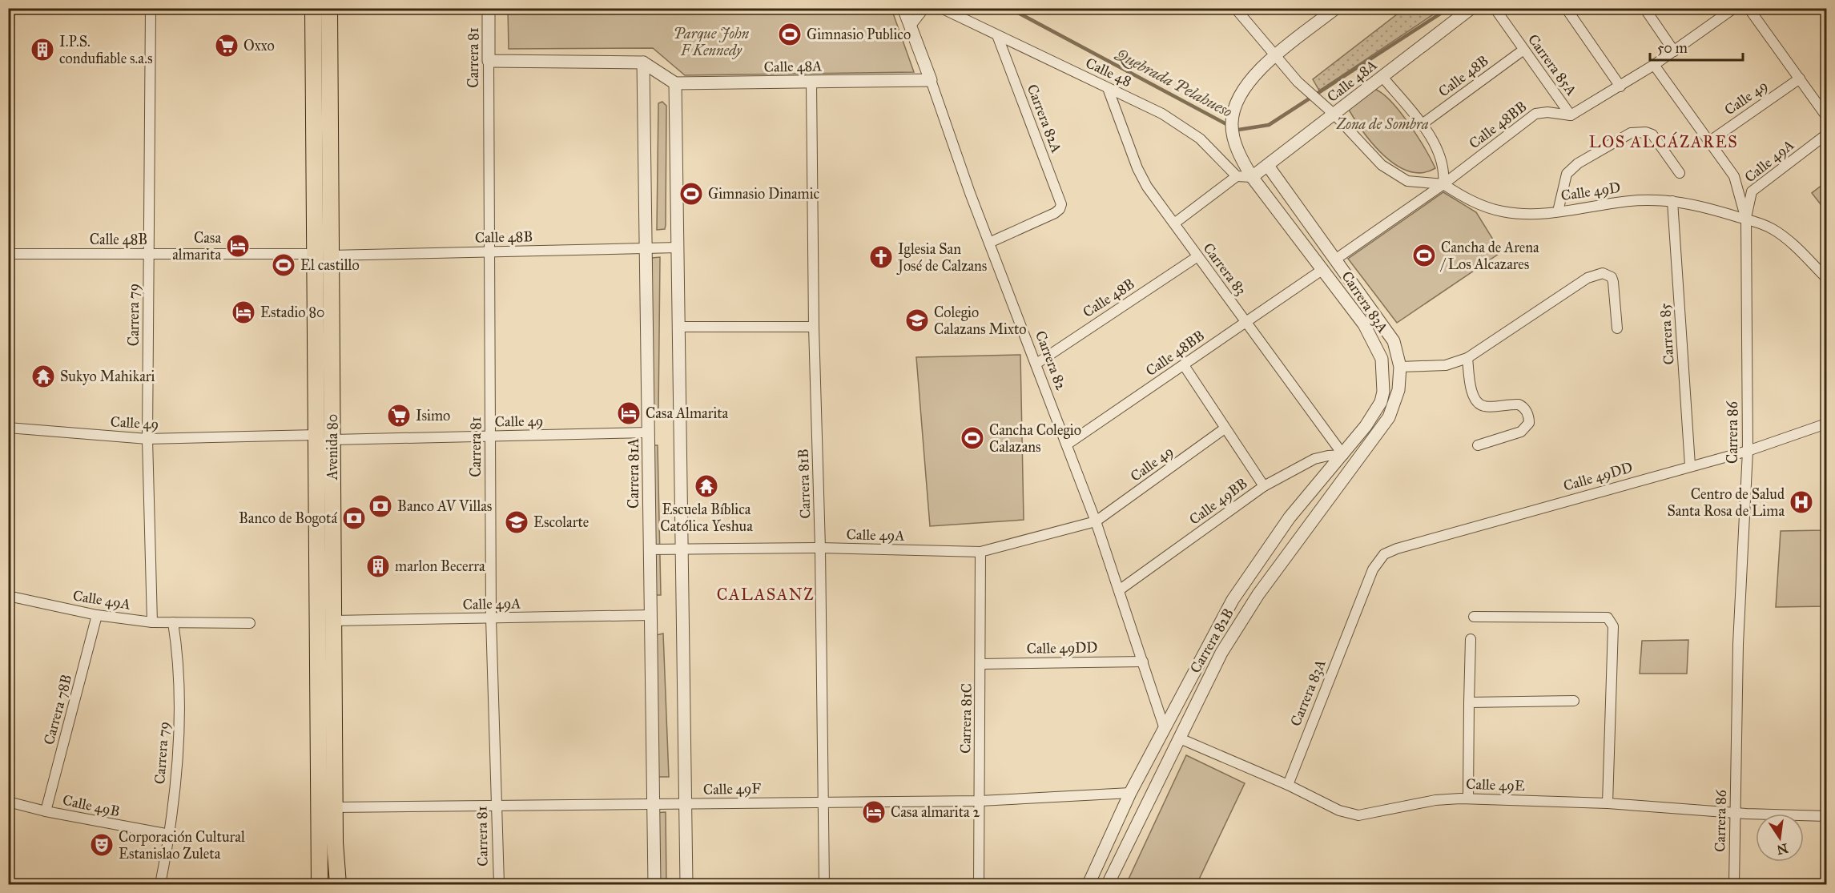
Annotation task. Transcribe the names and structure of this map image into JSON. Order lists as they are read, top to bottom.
{
  "streets": {
    "main road": ["Avenida 80"],
    "street": [
      "Carrera 81",
      "Carrera 85A",
      "Calle 48A",
      "Calle 48",
      "Calle 48B",
      "Calle 49",
      "Carrera 82A",
      "Calle 48BB",
      "Calle 49A",
      "Calle 49D",
      "Carrera 83",
      "Carrera 83A",
      "Carrera 79",
      "Carrera 85",
      "Carrera 82",
      "Carrera 86",
      "Carrera 81A",
      "Calle 49DD",
      "Carrera 81B",
      "Calle 49BB",
      "Carrera 82B",
      "Carrera 78B",
      "Carrera 81C",
      "Calle 49E",
      "Calle 49F",
      "Calle 49B"
    ]
  },
  "crossings": [
    ["Carrera 81", "Calle 48B"],
    ["Carrera 81", "Calle 49"],
    ["Carrera 81", "Calle 49A"],
    ["Carrera 81", "Calle 49F"],
    ["Carrera 85A", "Calle 48B"],
    ["Carrera 85A", "Calle 48BB"],
    ["Calle 48A", "Carrera 83A"],
    ["Calle 48A", "Carrera 82"],
    ["Calle 48A", "Carrera 81B"],
    ["Calle 48", "Carrera 82A"],
    ["Calle 48", "Carrera 83"],
    ["Calle 48B", "Carrera 83"],
    ["Calle 48B", "Carrera 79"],
    ["Calle 48B", "Carrera 82"],
    ["Calle 48B", "Avenida 80"],
    ["Calle 48B", "Carrera 81A"],
    ["Calle 49", "Calle 49A"],
    ["Calle 49", "Carrera 79"],
    ["Calle 49", "Carrera 82"],
    ["Calle 49", "Carrera 86"],
    ["Calle 49", "Avenida 80"],
    ["Calle 49", "Carrera 81A"],
    ["Carrera 82A", "Carrera 82"],
    ["Calle 48BB", "Calle 49D"],
    ["Calle 48BB", "Carrera 83"],
    ["Calle 48BB", "Carrera 83A"],
    ["Calle 48BB", "Carrera 82"],
    ["Calle 49A", "Calle 49D"],
    ["Calle 49A", "Carrera 79"],
    ["Calle 49A", "Carrera 82"],
    ["Calle 49A", "Carrera 86"],
    ["Calle 49A", "Avenida 80"],
    ["Calle 49A", "Carrera 81A"],
    ["Calle 49A", "Carrera 81B"],
    ["Calle 49A", "Carrera 78B"],
    ["Calle 49A", "Carrera 81C"],
    ["Calle 49D", "Carrera 85"],
    ["Calle 49D", "Carrera 86"],
    ["Carrera 83", "Carrera 83A"],
    ["Carrera 83", "Calle 49BB"],
    ["Carrera 83", "Carrera 82B"],
    ["Carrera 83A", "Calle 49DD"],
    ["Carrera 83A", "Calle 49BB"],
    ["Carrera 83A", "Carrera 82B"],
    ["Carrera 83A", "Calle 49E"],
    ["Carrera 79", "Calle 49B"],
    ["Carrera 85", "Calle 49DD"],
    ["Carrera 82", "Calle 49DD"],
    ["Carrera 82", "Calle 49BB"],
    ["Carrera 82", "Carrera 82B"],
    ["Carrera 86", "Calle 49DD"],
    ["Carrera 86", "Calle 49E"],
    ["Avenida 80", "Calle 49F"],
    ["Carrera 81A", "Calle 49F"],
    ["Calle 49DD", "Carrera 81C"],
    ["Carrera 81B", "Calle 49F"],
    ["Calle 49BB", "Carrera 82B"],
    ["Carrera 82B", "Calle 49E"],
    ["Carrera 82B", "Calle 49F"],
    ["Carrera 78B", "Calle 49B"],
    ["Carrera 81C", "Calle 49F"]
  ],
  "districts": ["LOS ALCÁZARES", "CALASANZ"],
  "water": ["Quebrada Pelahueso"],
  "parks": ["Parque John F Kennedy", "Zona de Sombra"],
  "places": {
    "sports": [
      "Gimnasio Publico",
      "Gimnasio Dinamic",
      "Cancha de Arena / Los Alcazares",
      "El castillo",
      "Cancha Colegio Calazans"
    ],
    "supermarket": ["Oxxo", "Isimo"],
    "building": ["I.P.S. condufiable s.a.s", "marlon Becerra"],
    "hotel": [
      "Casa almarita",
      "Estadio 80",
      "Casa Almarita",
      "Casa almarita 2"
    ],
    "church": ["Iglesia San José de Calzans"],
    "school or university": ["Colegio Calazans Mixto", "Escolarte"],
    "temple": ["Sukyo Mahikari", "Escuela Bíblica Católica Yeshua"],
    "hospital": ["Centro de Salud Santa Rosa de Lima"],
    "bank": ["Banco AV Villas", "Banco de Bogotá"],
    "theatre": ["Corporación Cultural Estanislao Zuleta"]
  },
  "scale_bar": "50 m",
  "north": "bottom"
}
